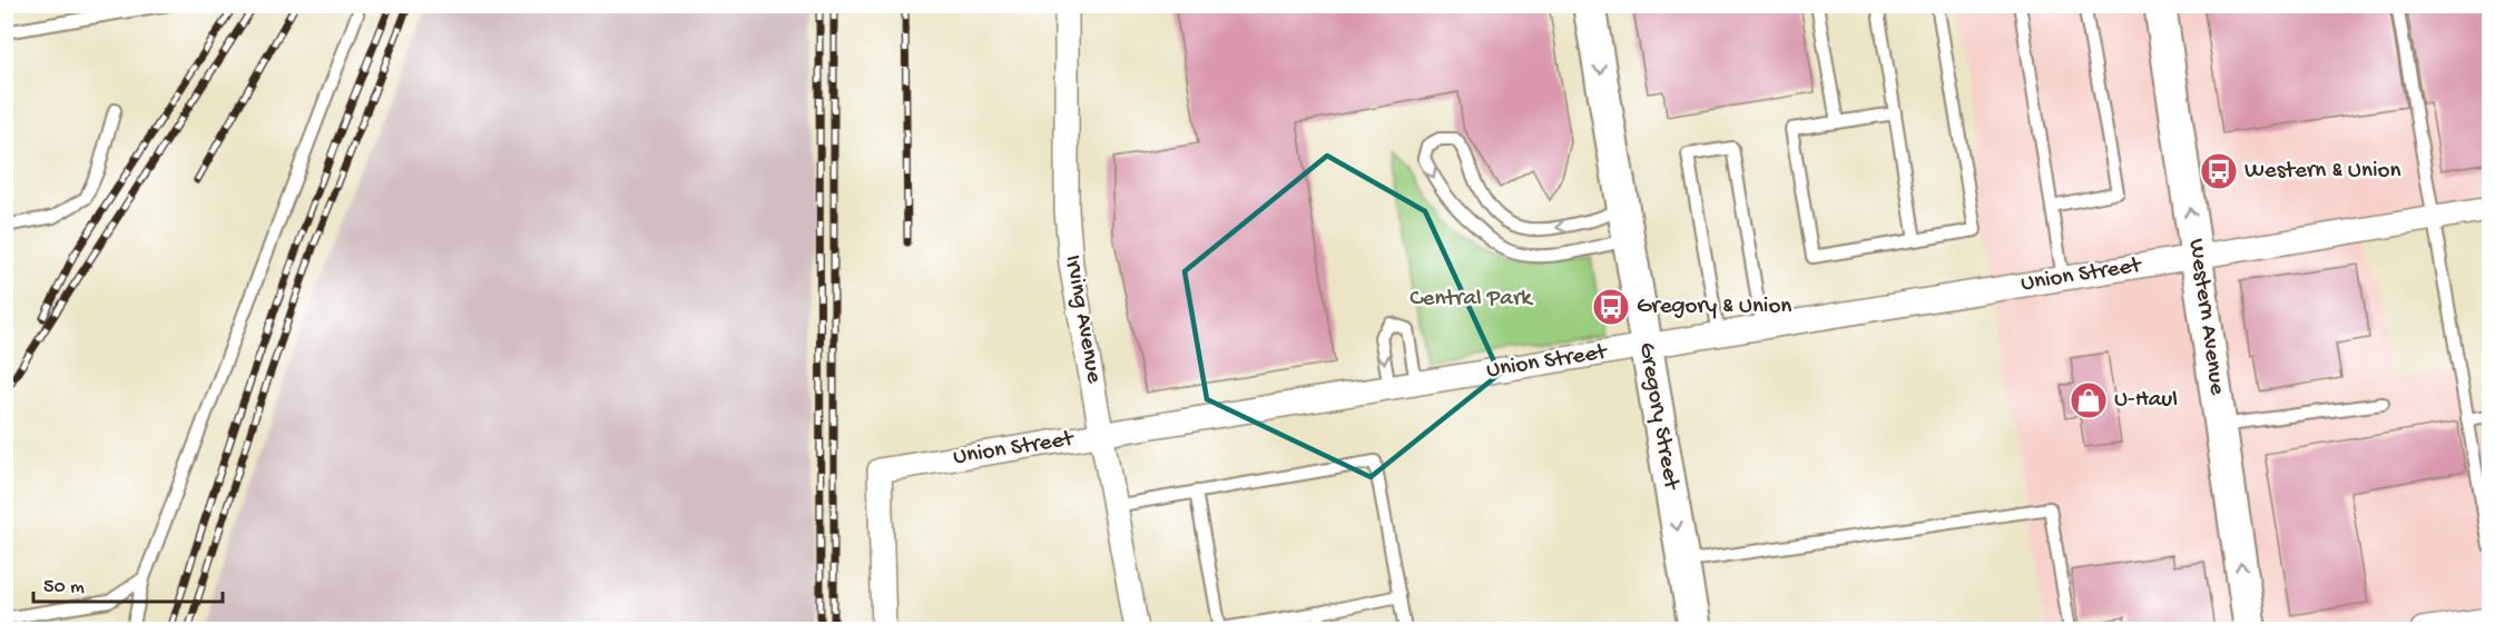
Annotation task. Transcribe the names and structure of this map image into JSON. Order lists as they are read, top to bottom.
{
  "streets": {
    "main road": ["Western Avenue", "Gregory Street"],
    "street": ["Union Street", "Irving Avenue"]
  },
  "crossings": [
    ["Union Street", "Western Avenue"],
    ["Union Street", "Irving Avenue"],
    ["Union Street", "Gregory Street"]
  ],
  "one_way": ["Western Avenue", "Gregory Street"],
  "parks": ["Central Park"],
  "places": {
    "bus stop": ["Western & Union", "Gregory & Union"],
    "shop": ["U-Haul"]
  },
  "scale_bar": "50 m"
}
